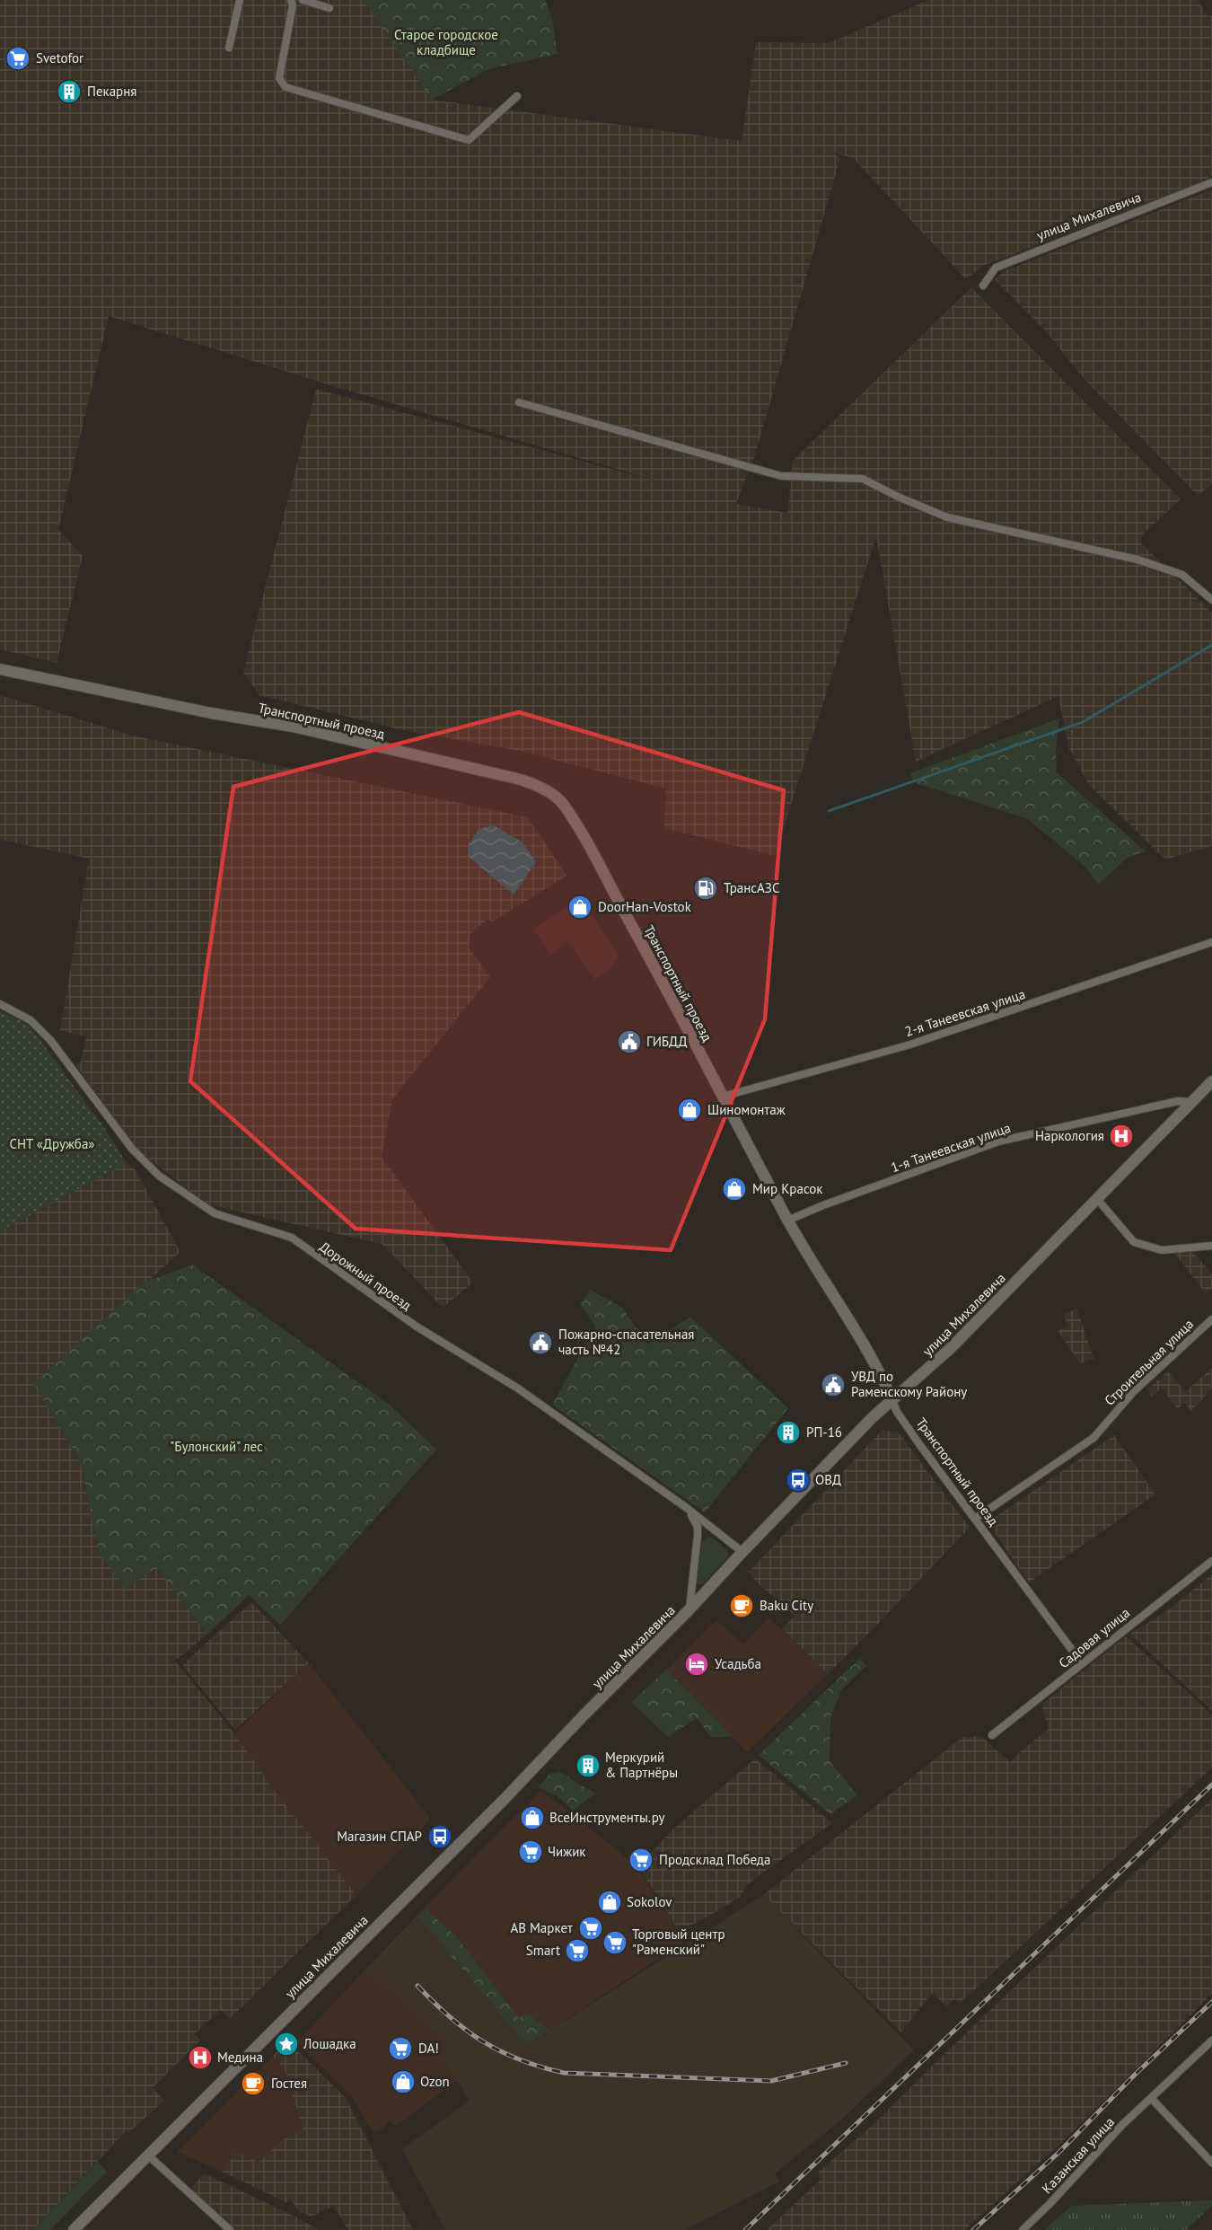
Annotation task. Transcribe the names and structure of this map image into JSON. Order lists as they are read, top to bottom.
{
  "streets": {
    "main road": ["улица Михалевича", "Транспортный проезд"],
    "street": [
      "2-я Танеевская улица",
      "1-я Танеевская улица",
      "Дорожный проезд",
      "Строительная улица",
      "Садовая улица",
      "Казанская улица"
    ]
  },
  "crossings": [
    ["улица Михалевича", "Транспортный проезд"],
    ["улица Михалевича", "1-я Танеевская улица"],
    ["улица Михалевича", "Дорожный проезд"],
    ["Транспортный проезд", "2-я Танеевская улица"],
    ["Транспортный проезд", "1-я Танеевская улица"],
    ["Транспортный проезд", "Строительная улица"],
    ["Транспортный проезд", "Садовая улица"]
  ],
  "parks": ["Старое городское кладбище", "СНТ «Дружба»", "\"Булонский\" лес"],
  "places": {
    "supermarket": [
      "Svetofor",
      "Чижик",
      "Продсклад Победа",
      "АВ Маркет",
      "Торговый центр \"Раменский\"",
      "Smart",
      "DA!"
    ],
    "building": ["Пекарня", "РП-16", "Меркурий & Партнёры"],
    "fuel station": ["ТрансАЗС"],
    "shop": [
      "DoorHan-Vostok",
      "Шиномонтаж",
      "Мир Красок",
      "ВсеИнструменты.ру",
      "Sokolov",
      "Ozon"
    ],
    "public building": ["ГИБДД", "Пожарно-спасательная часть №42", "УВД по Раменскому Району"],
    "hospital": ["Наркология", "Медина"],
    "bus stop": ["ОВД", "Магазин СПАР"],
    "cafe": ["Baku City", "Гостея"],
    "hotel": ["Усадьба"],
    "place": ["Лошадка"]
  }
}
